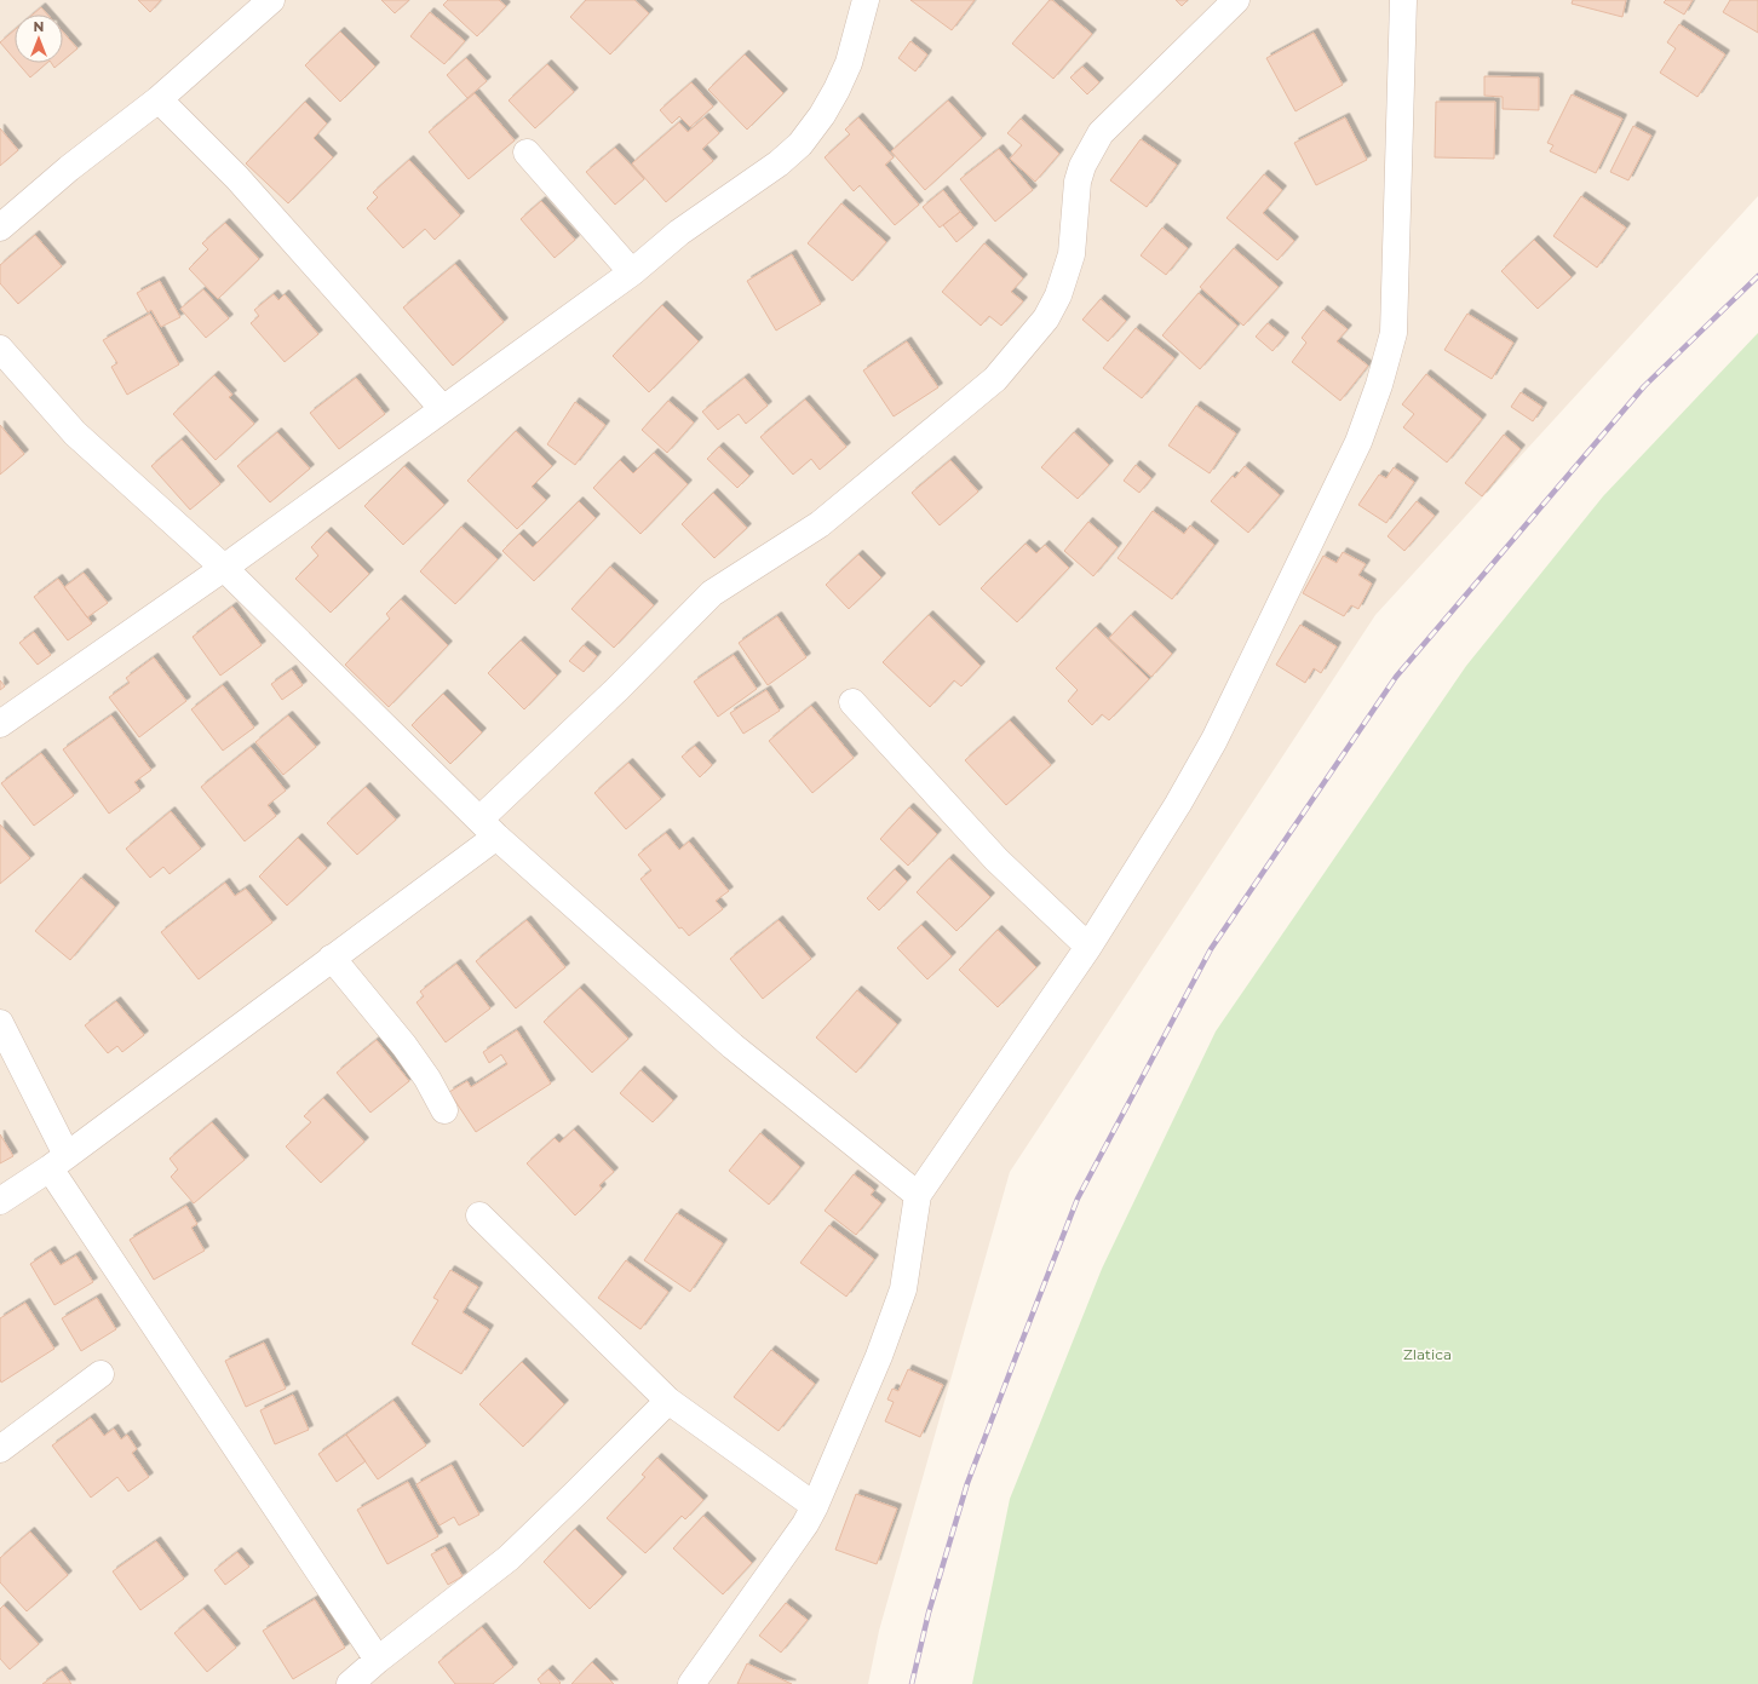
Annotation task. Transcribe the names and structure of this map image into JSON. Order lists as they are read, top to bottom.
{
  "parks": ["Zlatica"],
  "north": "top"
}
